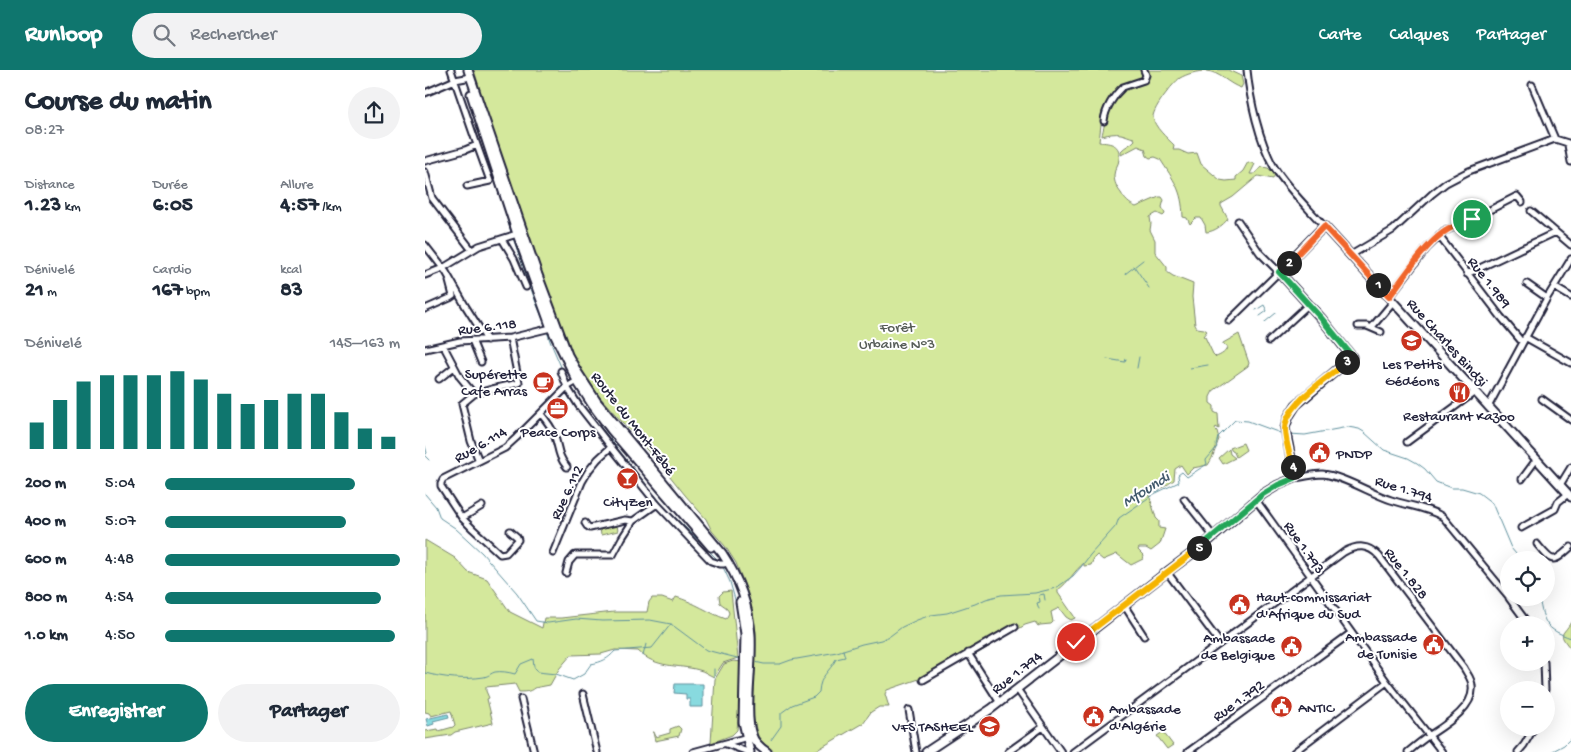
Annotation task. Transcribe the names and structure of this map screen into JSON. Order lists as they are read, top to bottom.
{
  "streets": {
    "street": [
      "Rue 1.989",
      "Rue 6.118",
      "Rue Charles Bindzi",
      "Route du Mont-Fébé",
      "Rue 6.114",
      "Rue 1.794",
      "Rue 6.112",
      "Rue 1.793",
      "Rue 1.828",
      "Rue 1.792"
    ]
  },
  "crossings": [
    ["Rue 6.118", "Route du Mont-Fébé"],
    ["Route du Mont-Fébé", "Rue 6.114"],
    ["Rue 1.794", "Rue 1.793"],
    ["Rue 1.793", "Rue 1.828"],
    ["Rue 1.793", "Rue 1.792"]
  ],
  "water": ["Mfoundi"],
  "parks": ["Forêt Urbaine N°3"],
  "places": {
    "school or university": ["Les Petits Gédéons", "VFS TASHEEL"],
    "cafe": ["Supérette Cafe Arras"],
    "restaurant": ["Restaurant Kazoo"],
    "office": ["Peace Corps"],
    "public building": [
      "PNDP",
      "Haut-commissariat d'Afrique du Sud",
      "Ambassade de Tunisie",
      "Ambassade de Belgique",
      "ANTIC",
      "Ambassade d'Algérie"
    ],
    "bar": ["CityZen"]
  },
  "page": {
    "header": "Runloop",
    "search": "Rechercher",
    "nav": ["Carte", "Calques", "Partager"],
    "heading": ["Course du matin", "08:27"],
    "stats": [
      ["Distance", "1.23 km"],
      ["Durée", "6:05"],
      ["Allure", "4:57 /km"],
      ["Dénivelé", "21 m"],
      ["Cardio", "167 bpm"],
      ["kcal", "83"]
    ],
    "pins": [
      "2",
      "1",
      "3",
      "4",
      "5"
    ],
    "chart": ["Dénivelé", "145–163 m"],
    "list": [
      {
        "name": "200 m",
        "note": "5:04"
      },
      {
        "name": "400 m",
        "note": "5:07"
      },
      {
        "name": "600 m",
        "note": "4:48"
      },
      {
        "name": "800 m",
        "note": "4:54"
      },
      {
        "name": "1.0 km",
        "note": "4:50"
      }
    ],
    "map_buttons": ["+", "−"],
    "buttons": ["Enregistrer", "Partager"]
  }
}
